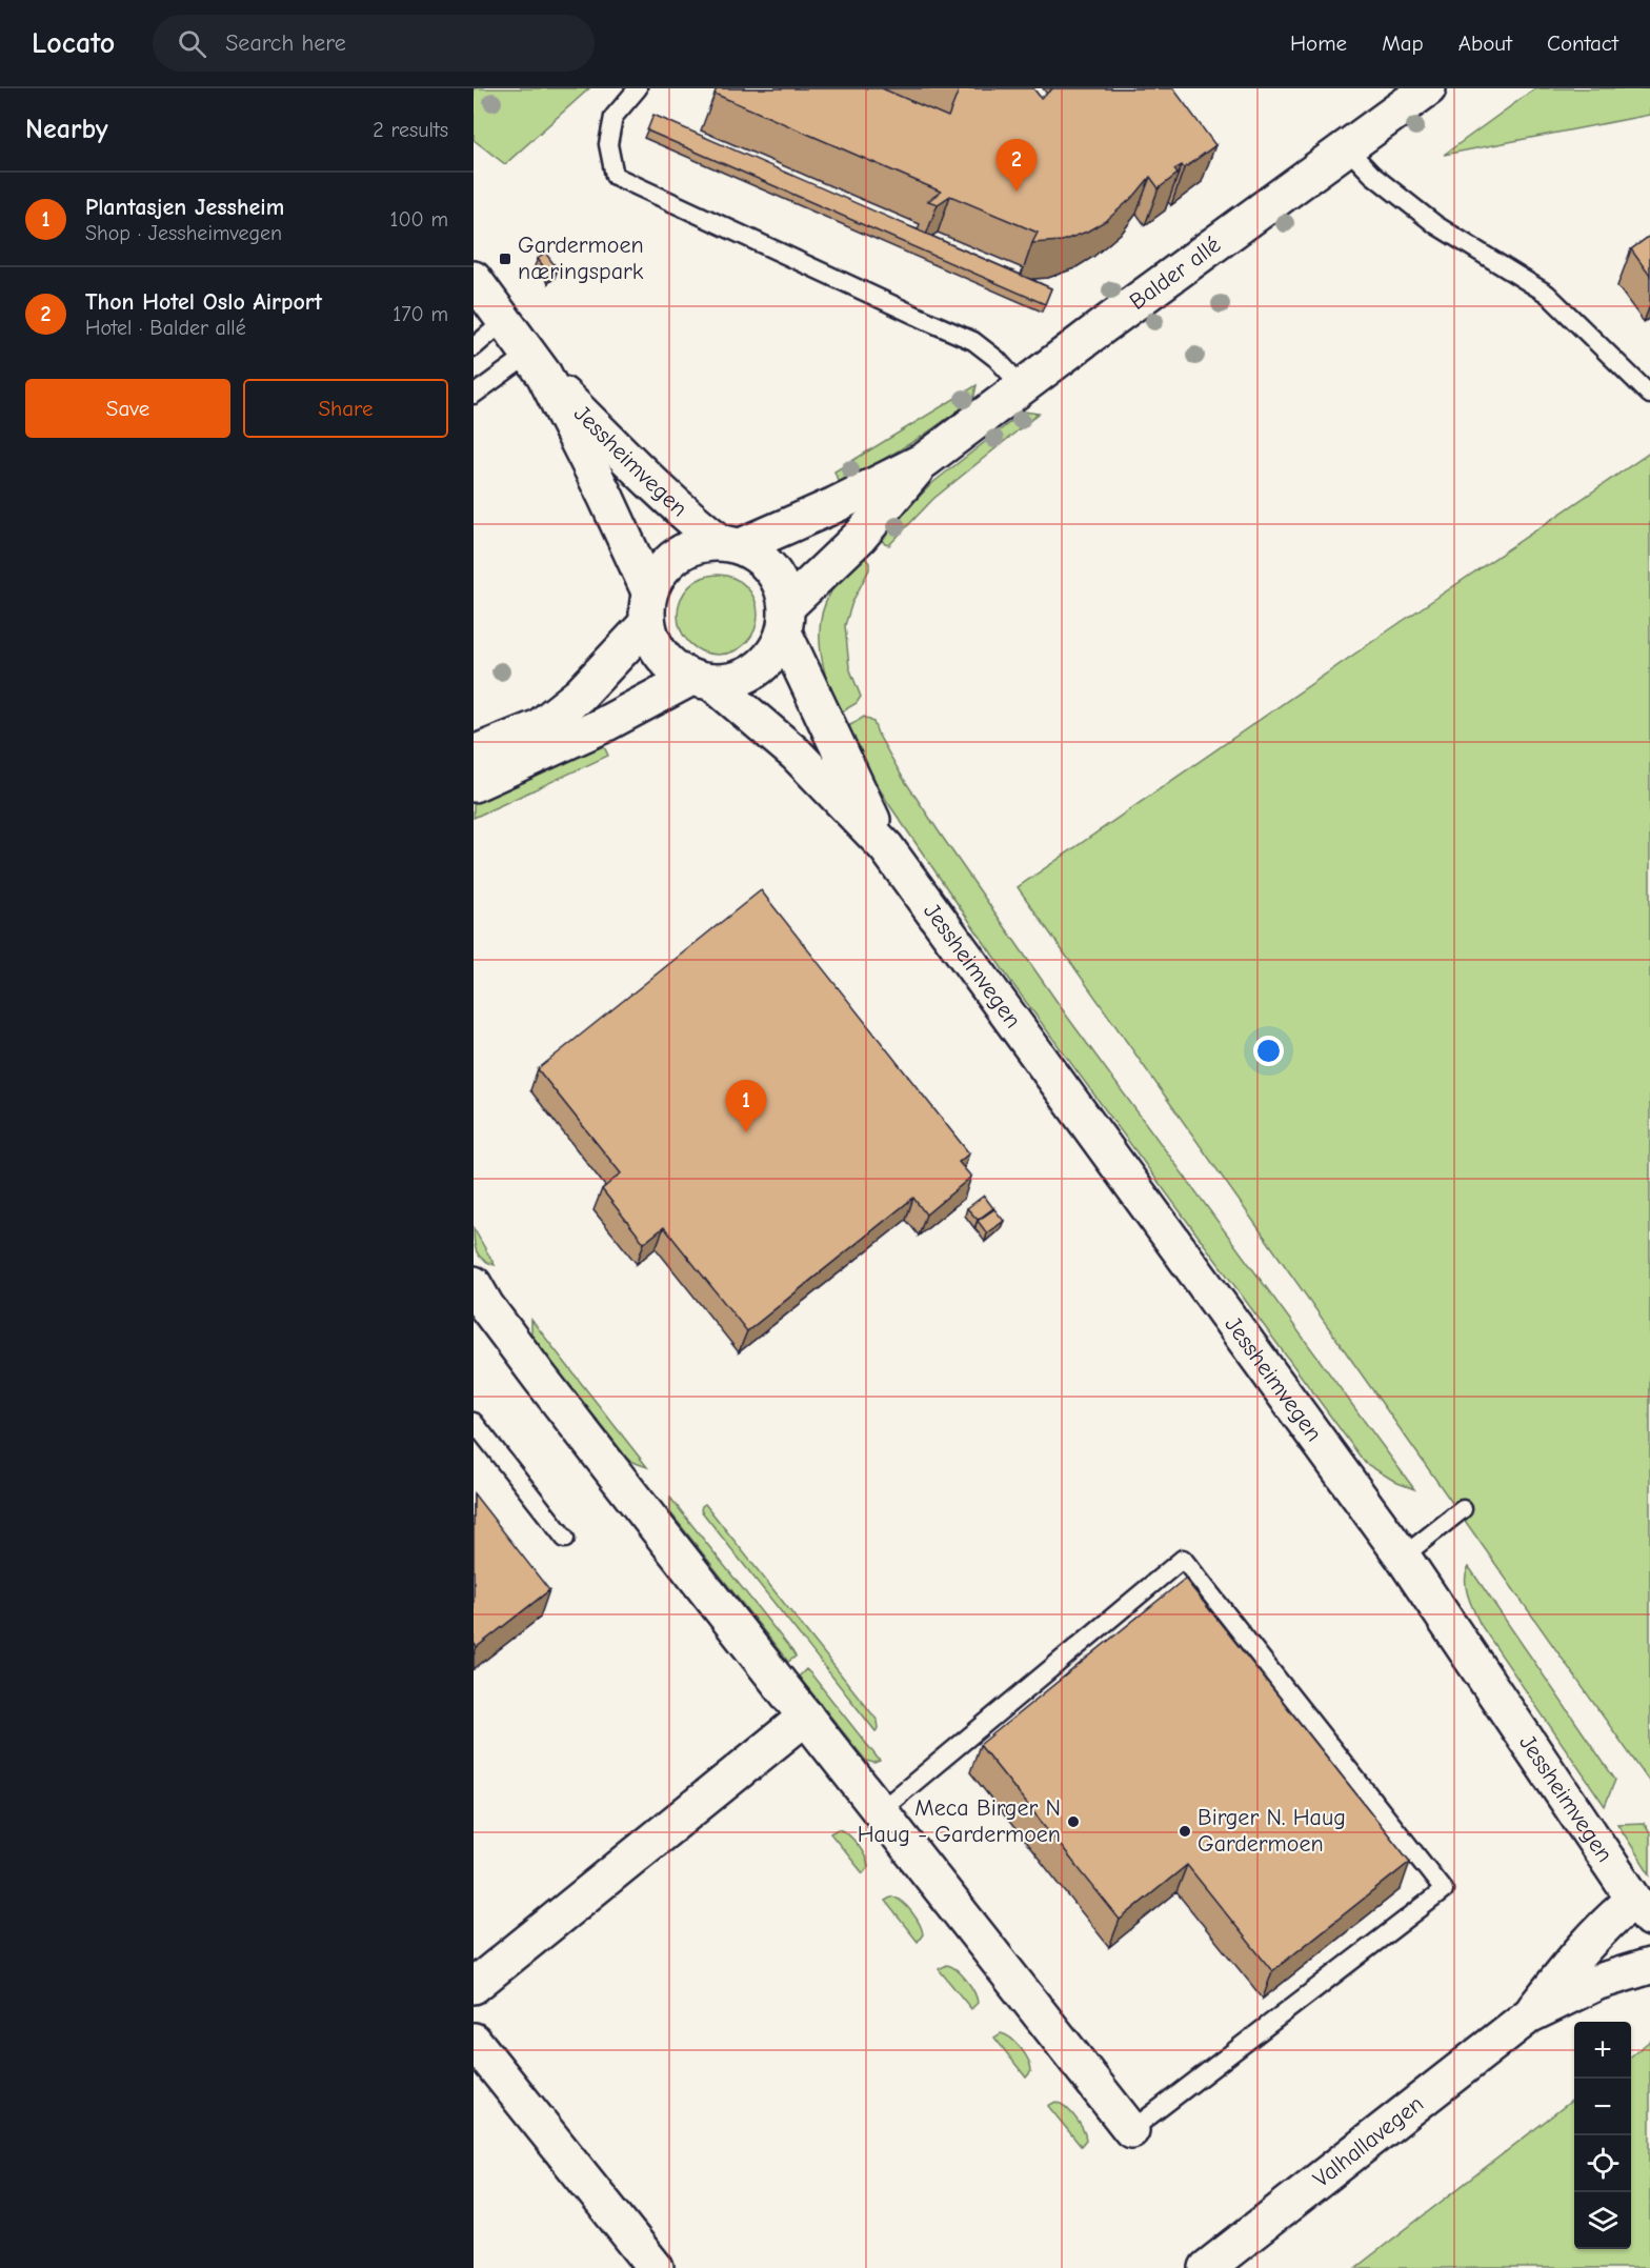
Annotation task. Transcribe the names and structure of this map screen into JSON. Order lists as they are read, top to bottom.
{
  "streets": {
    "street": ["Balder allé", "Jessheimvegen", "Valhallavegen"]
  },
  "crossings": [
    ["Balder allé", "Jessheimvegen"],
    ["Jessheimvegen", "Valhallavegen"]
  ],
  "places": {
    "transit": ["Gardermoen næringspark"],
    "other": ["Meca Birger N Haug - Gardermoen", "Birger N. Haug Gardermoen"]
  },
  "page": {
    "header": "Locato",
    "search": "Search here",
    "nav": [
      "Home",
      "Map",
      "About",
      "Contact"
    ],
    "heading": ["Nearby", "2 results"],
    "pins": ["2", "1"],
    "list": [
      {
        "mark": "1",
        "name": "Plantasjen Jessheim",
        "note": "Shop · Jessheimvegen",
        "value": "100 m"
      },
      {
        "mark": "2",
        "name": "Thon Hotel Oslo Airport",
        "note": "Hotel · Balder allé",
        "value": "170 m"
      }
    ],
    "buttons": ["Save", "Share"],
    "map_buttons": ["+", "−"]
  }
}
